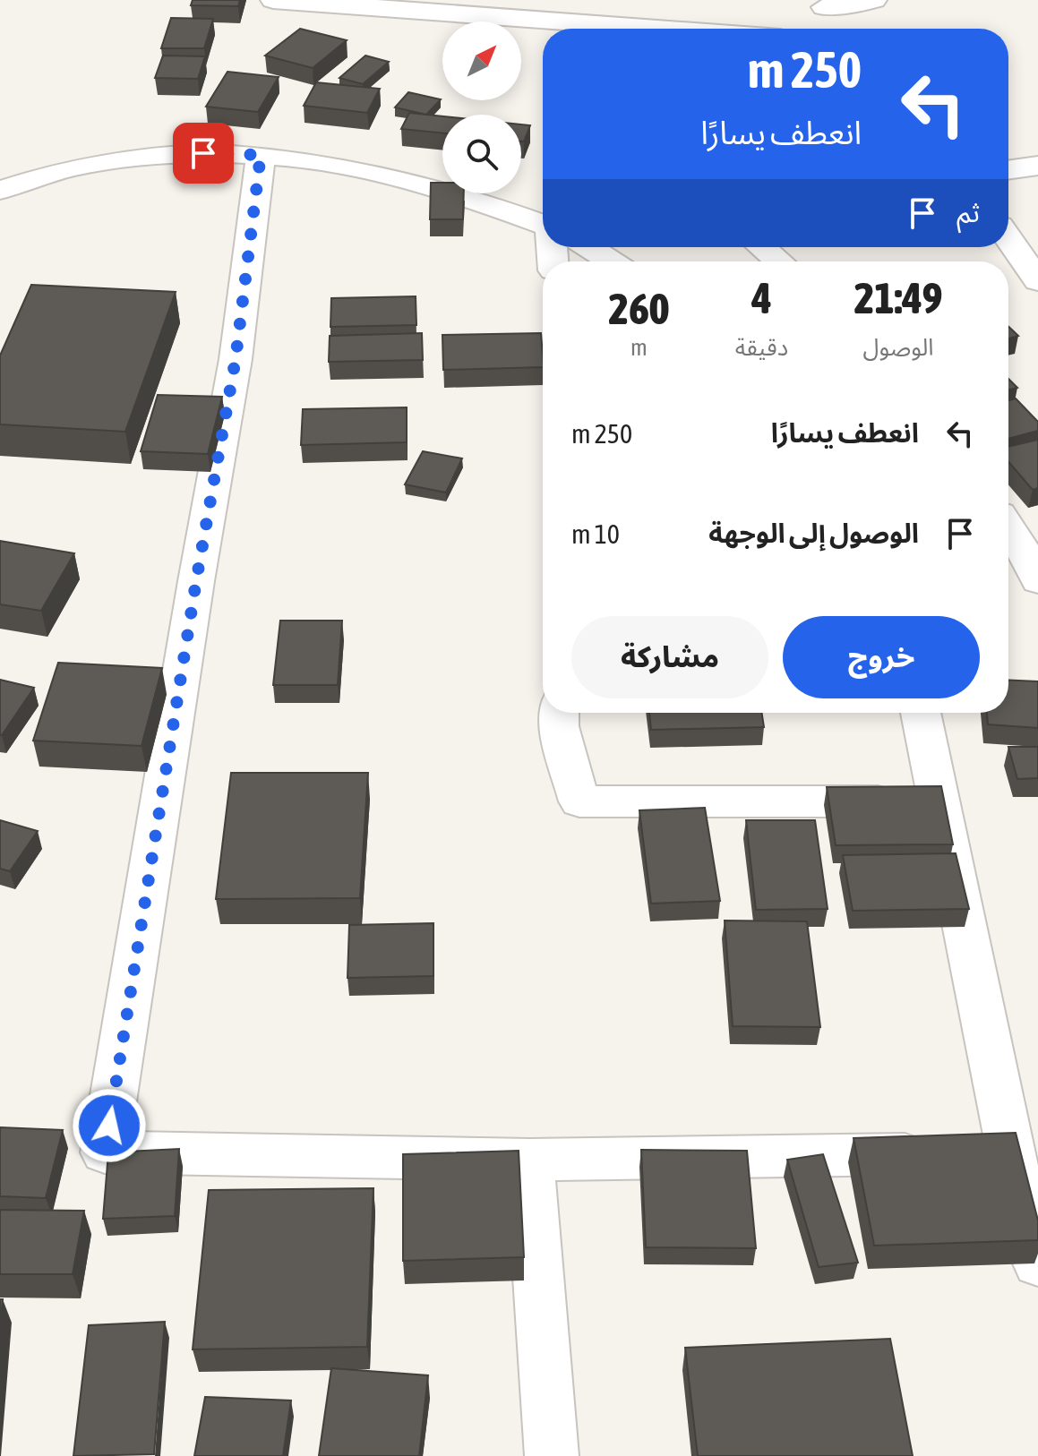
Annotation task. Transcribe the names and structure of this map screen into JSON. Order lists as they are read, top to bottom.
{
  "north": "top right",
  "page": {
    "turn": ["250 m", "انعطف يسارًا"],
    "then": "ثم",
    "eta": [
      "21:49",
      "الوصول",
      "4",
      "دقيقة",
      "260",
      "m"
    ],
    "list": [
      {
        "name": "انعطف يسارًا",
        "value": "250 m"
      },
      {
        "name": "الوصول إلى الوجهة",
        "value": "10 m"
      }
    ],
    "buttons": ["خروج", "مشاركة"]
  }
}
